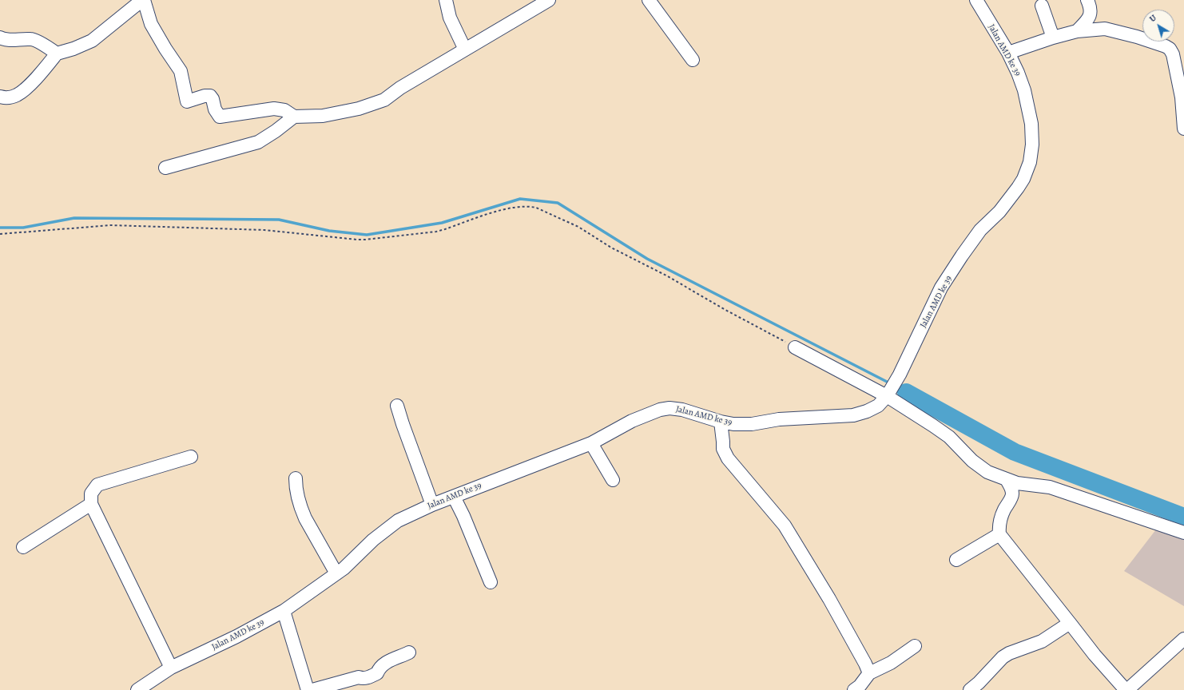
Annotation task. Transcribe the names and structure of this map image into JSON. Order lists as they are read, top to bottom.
{
  "streets": {
    "street": ["Jalan AMD ke 39"]
  },
  "north": "top left"
}
